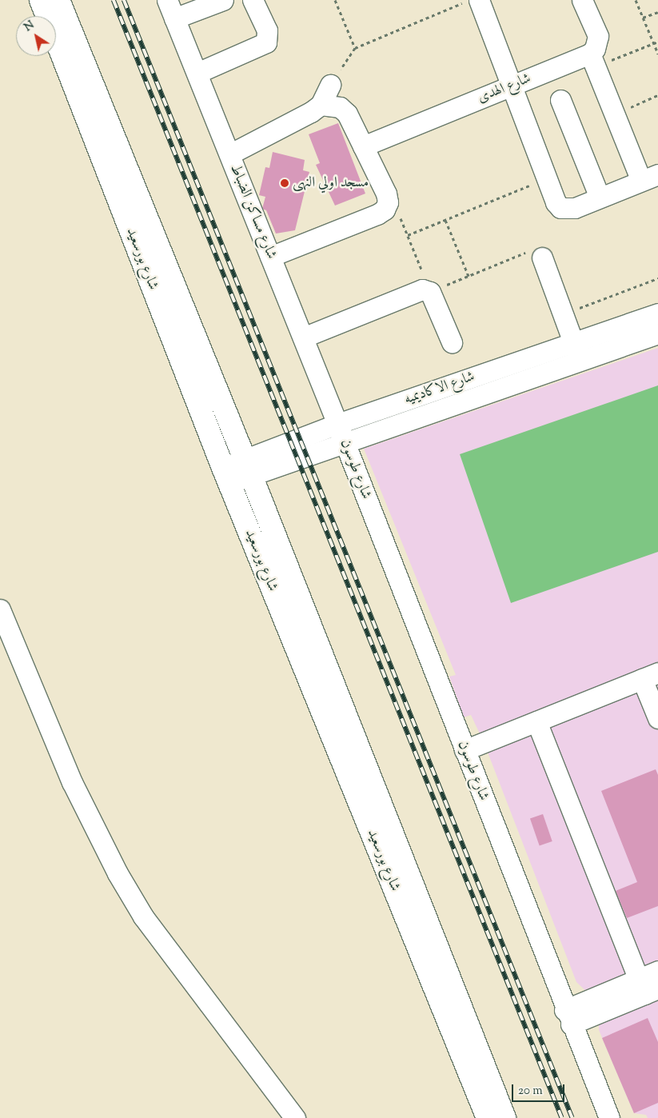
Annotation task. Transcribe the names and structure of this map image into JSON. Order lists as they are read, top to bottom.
{
  "streets": {
    "main road": ["شارع بورسعيد"],
    "street": [
      "شارع الهدى",
      "شارع مساكن الضباط",
      "شارع الاكاديميه",
      "شارع طوسون"
    ]
  },
  "crossings": [
    ["شارع مساكن الضباط", "شارع الاكاديميه"],
    ["شارع مساكن الضباط", "شارع طوسون"],
    ["شارع بورسعيد", "شارع الاكاديميه"],
    ["شارع الاكاديميه", "شارع طوسون"]
  ],
  "places": ["مسجد اولي النهى"],
  "scale_bar": "20 m",
  "north": "top left"
}
